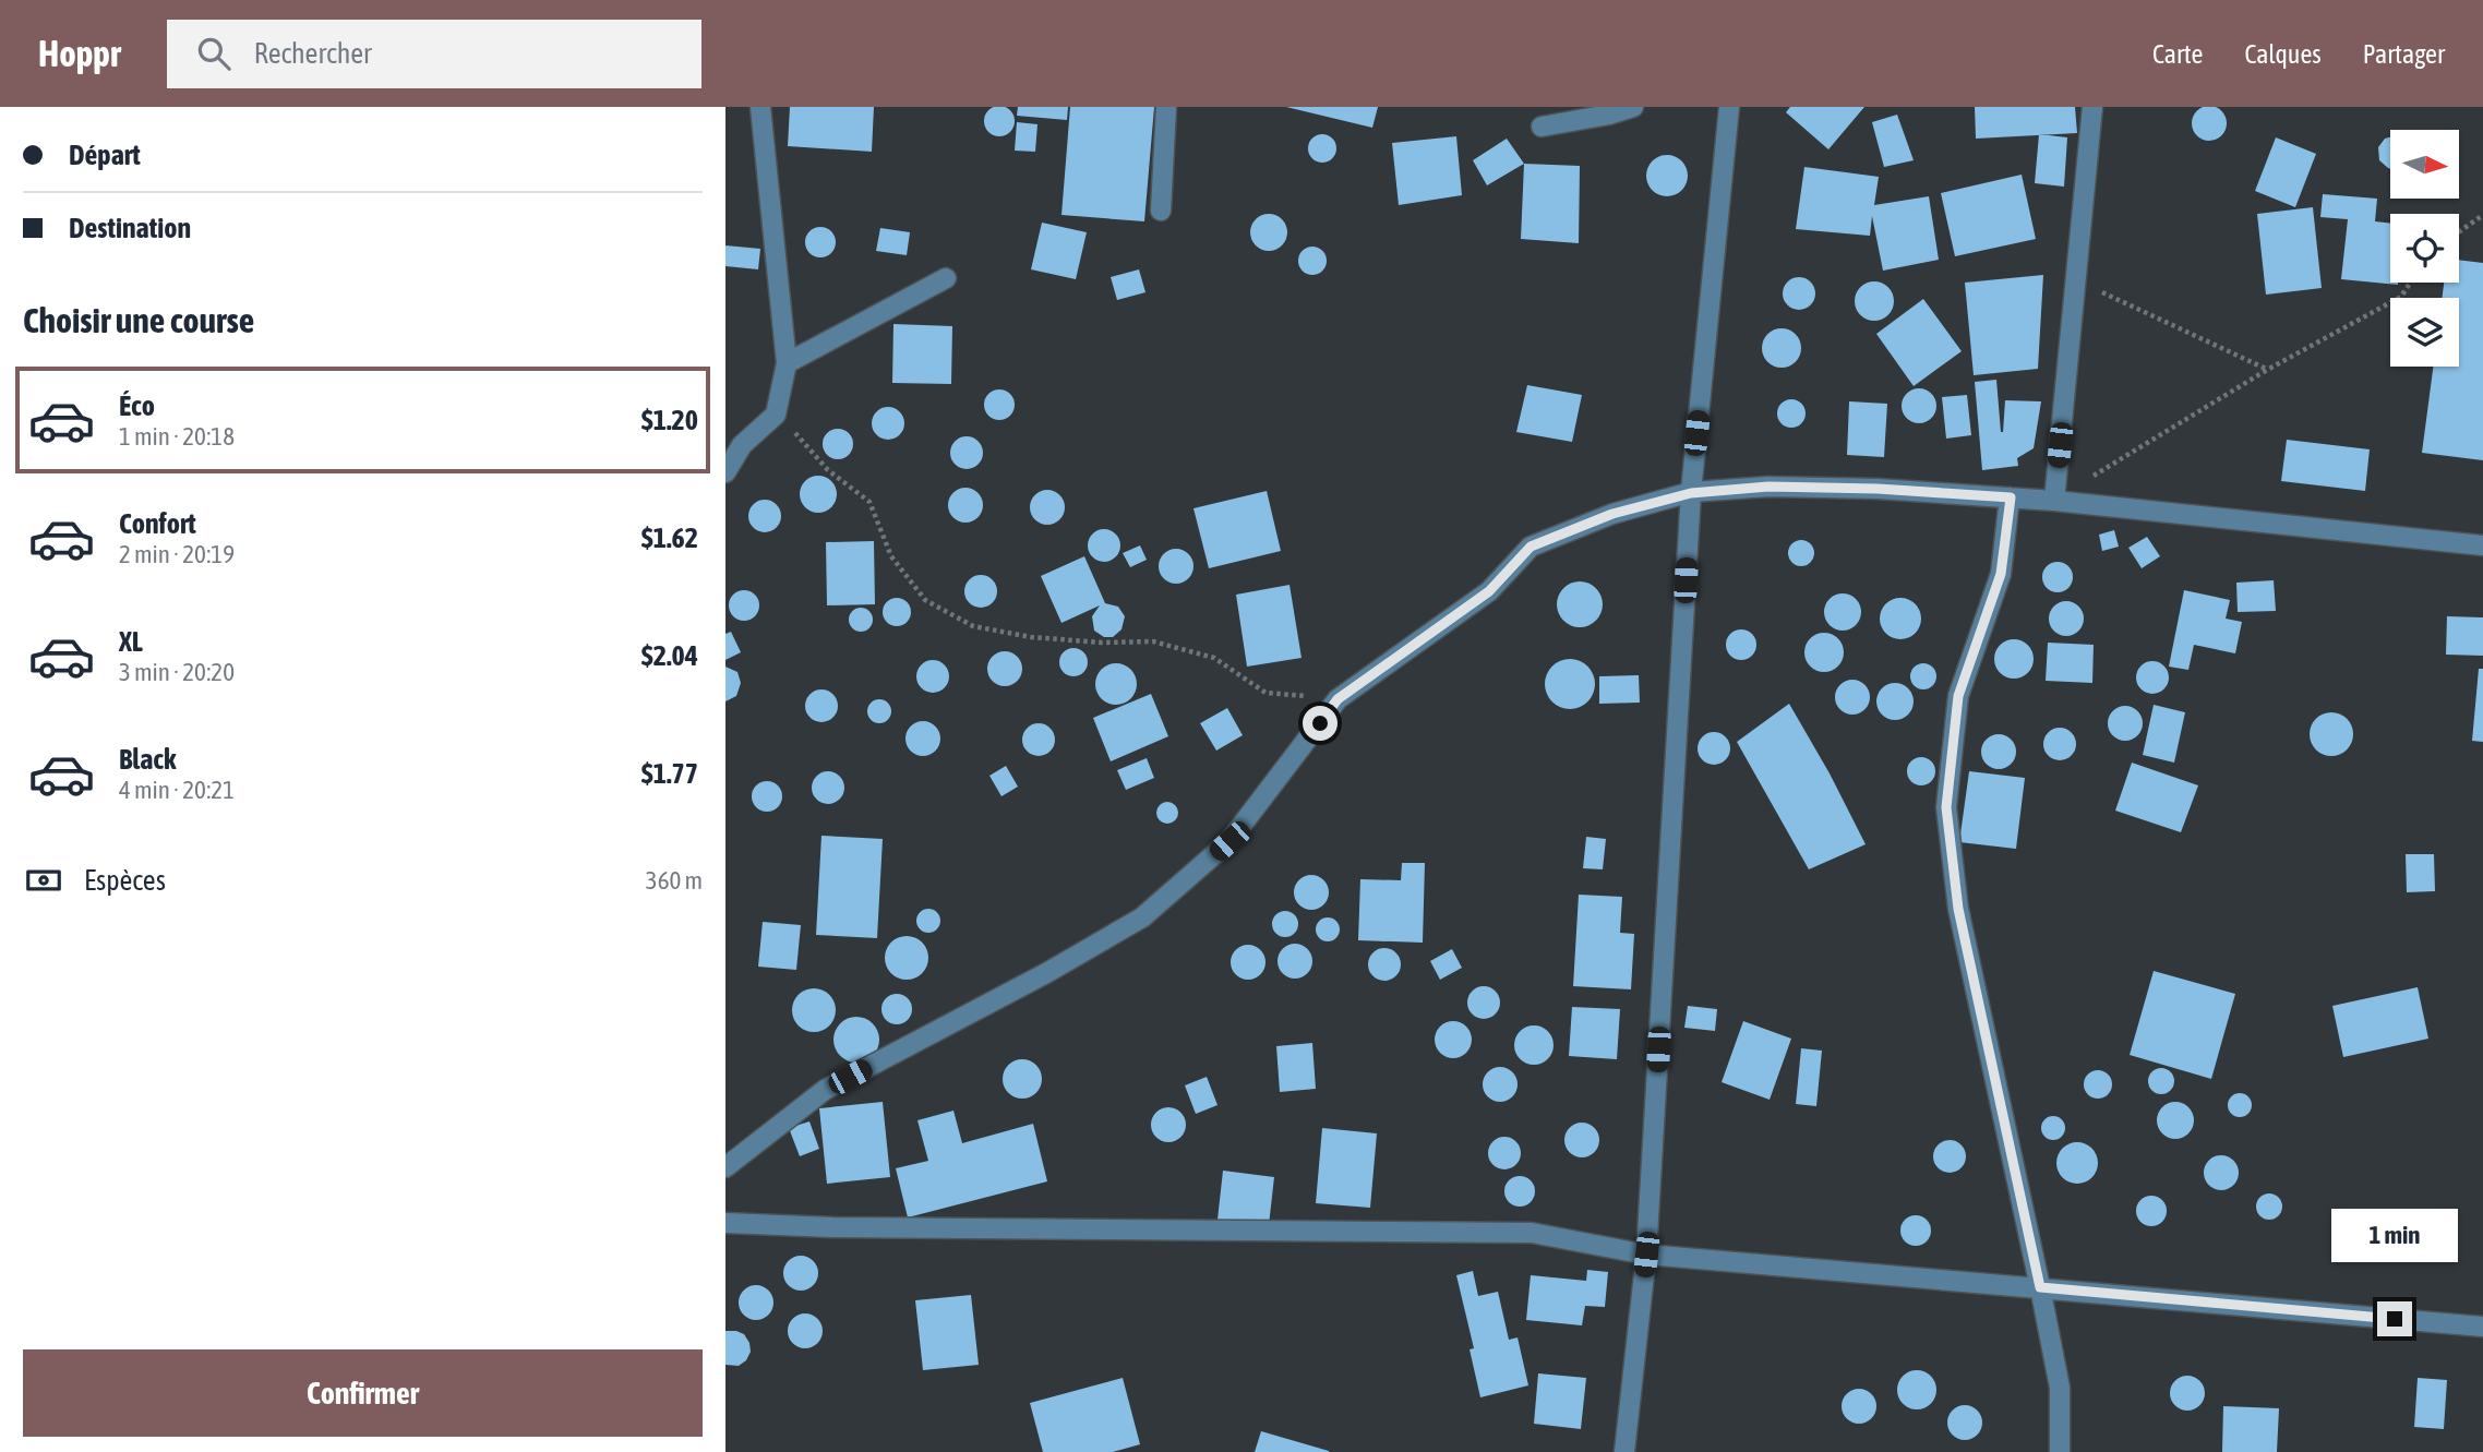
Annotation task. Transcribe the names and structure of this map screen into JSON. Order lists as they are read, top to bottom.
{
  "north": "right",
  "page": {
    "header": "Hoppr",
    "search": "Rechercher",
    "nav": ["Carte", "Calques", "Partager"],
    "banner": ["Départ", "Destination"],
    "heading": "Choisir une course",
    "list": [
      {
        "name": "Éco",
        "note": "1 min · 20:18",
        "value": "$1.20"
      },
      {
        "name": "Confort",
        "note": "2 min · 20:19",
        "value": "$1.62"
      },
      {
        "name": "XL",
        "note": "3 min · 20:20",
        "value": "$2.04"
      },
      {
        "name": "Black",
        "note": "4 min · 20:21",
        "value": "$1.77"
      }
    ],
    "pay": ["Espèces", "360 m"],
    "bubble": "1 min",
    "buttons": "Confirmer"
  }
}
